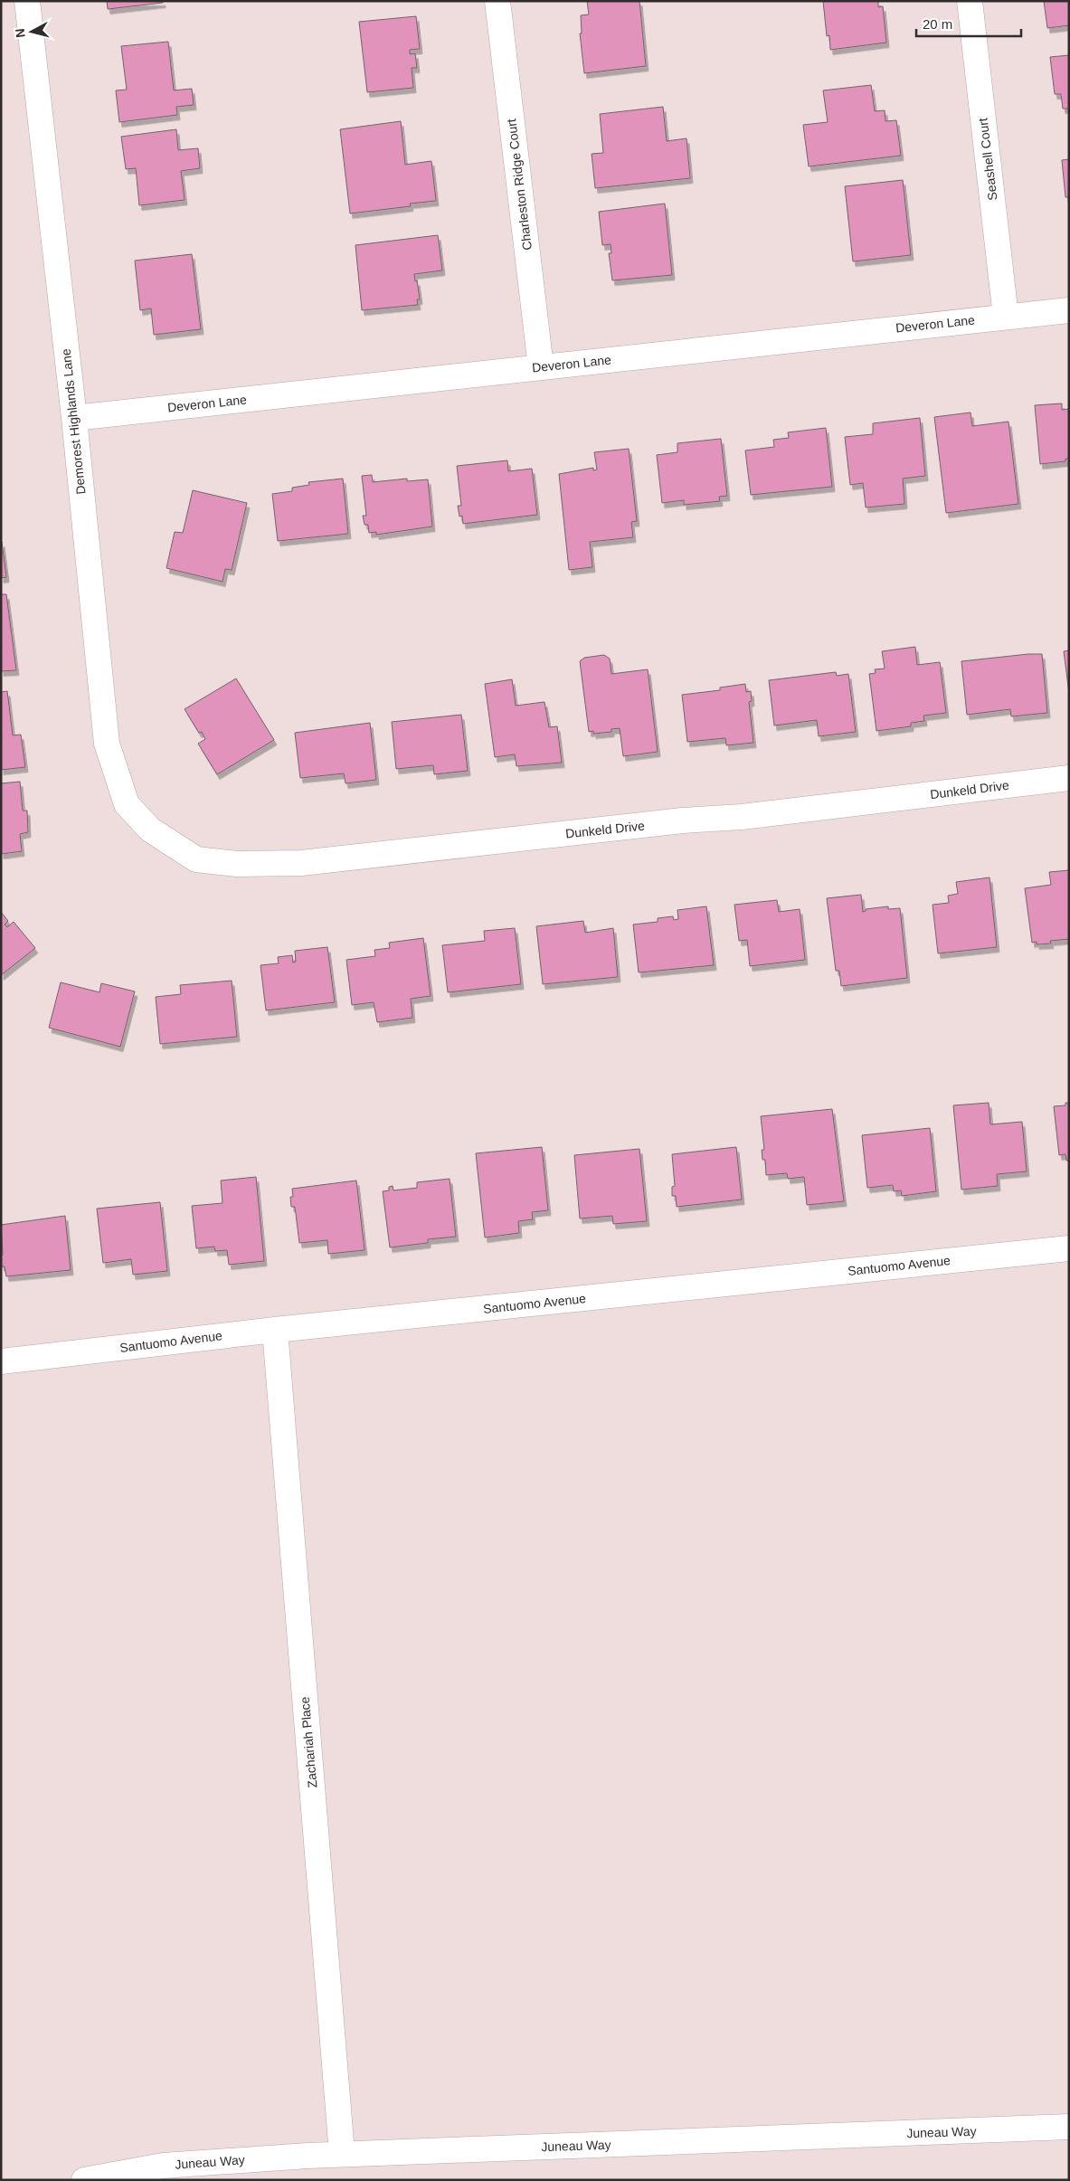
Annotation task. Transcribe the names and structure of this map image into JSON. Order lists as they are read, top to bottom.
{
  "streets": {
    "street": [
      "Seashell Court",
      "Charleston Ridge Court",
      "Deveron Lane",
      "Demorest Highlands Lane",
      "Dunkeld Drive",
      "Santuomo Avenue",
      "Zachariah Place",
      "Juneau Way"
    ]
  },
  "crossings": [
    ["Seashell Court", "Deveron Lane"],
    ["Charleston Ridge Court", "Deveron Lane"],
    ["Deveron Lane", "Demorest Highlands Lane"],
    ["Demorest Highlands Lane", "Dunkeld Drive"],
    ["Santuomo Avenue", "Zachariah Place"],
    ["Zachariah Place", "Juneau Way"]
  ],
  "scale_bar": "20 m",
  "north": "left"
}
